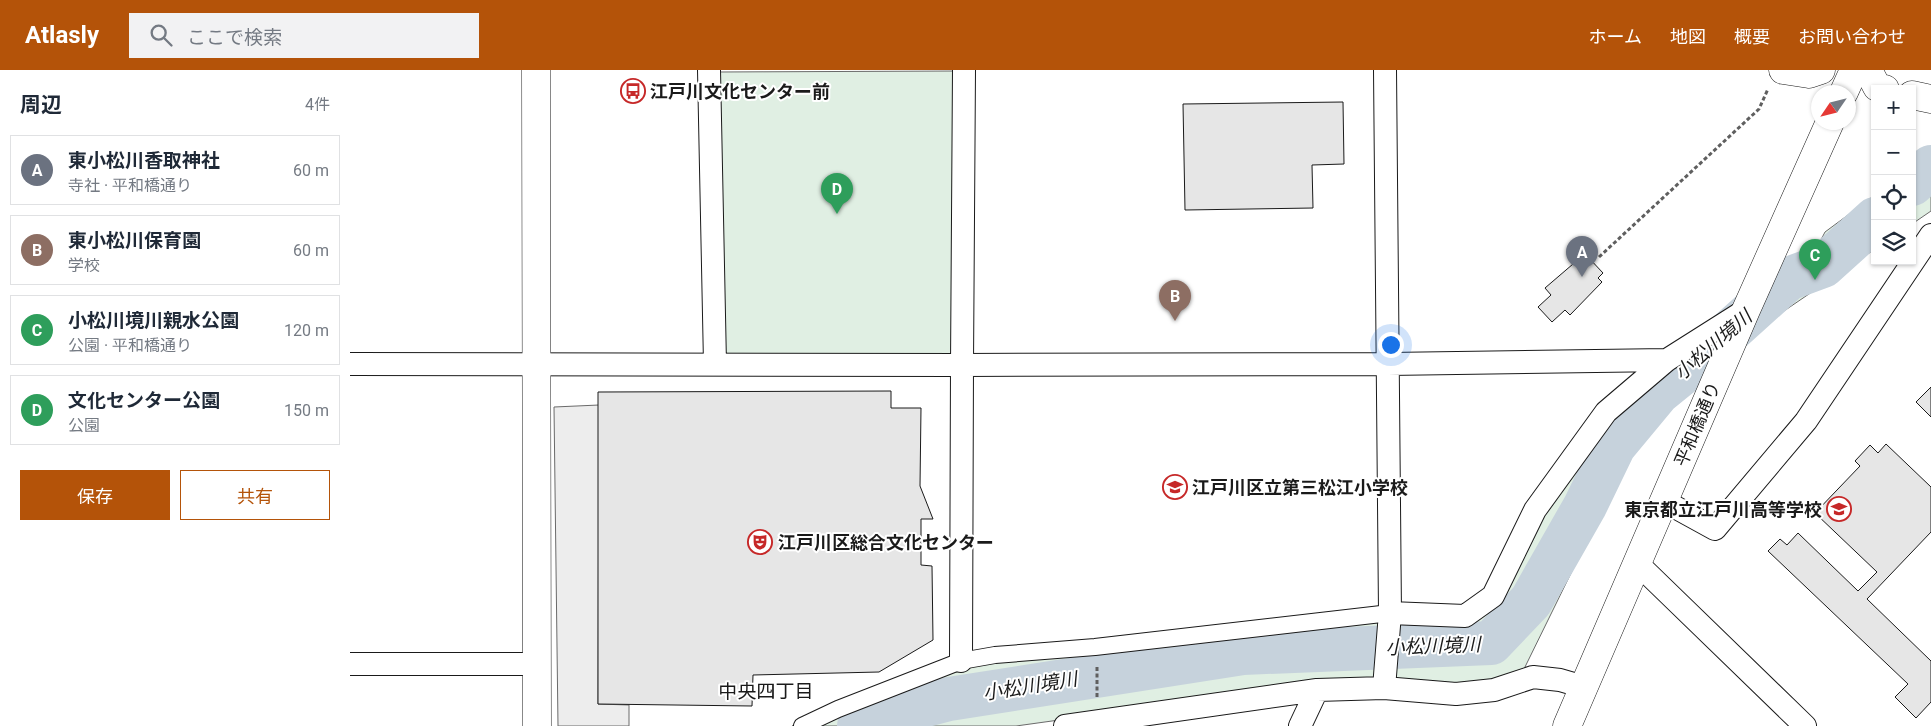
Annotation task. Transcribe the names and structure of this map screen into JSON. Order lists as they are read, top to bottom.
{
  "streets": {
    "main road": ["平和橋通り"]
  },
  "districts": ["中央四丁目"],
  "water": ["小松川境川"],
  "places": {
    "bus stop": ["江戸川文化センター前"],
    "school or university": ["江戸川区立第三松江小学校", "東京都立江戸川高等学校"],
    "theatre": ["江戸川区総合文化センター"]
  },
  "north": "bottom left",
  "page": {
    "header": "Atlasly",
    "search": "ここで検索",
    "nav": [
      "ホーム",
      "地図",
      "概要",
      "お問い合わせ"
    ],
    "heading": ["周辺", "4件"],
    "map_buttons": ["+", "−"],
    "list": [
      {
        "mark": "A",
        "name": "東小松川香取神社",
        "note": "寺社 · 平和橋通り",
        "value": "60 m"
      },
      {
        "mark": "B",
        "name": "東小松川保育園",
        "note": "学校",
        "value": "60 m"
      },
      {
        "mark": "C",
        "name": "小松川境川親水公園",
        "note": "公園 · 平和橋通り",
        "value": "120 m"
      },
      {
        "mark": "D",
        "name": "文化センター公園",
        "note": "公園",
        "value": "150 m"
      }
    ],
    "pins": [
      "D",
      "A",
      "C",
      "B"
    ],
    "buttons": ["保存", "共有"]
  }
}
